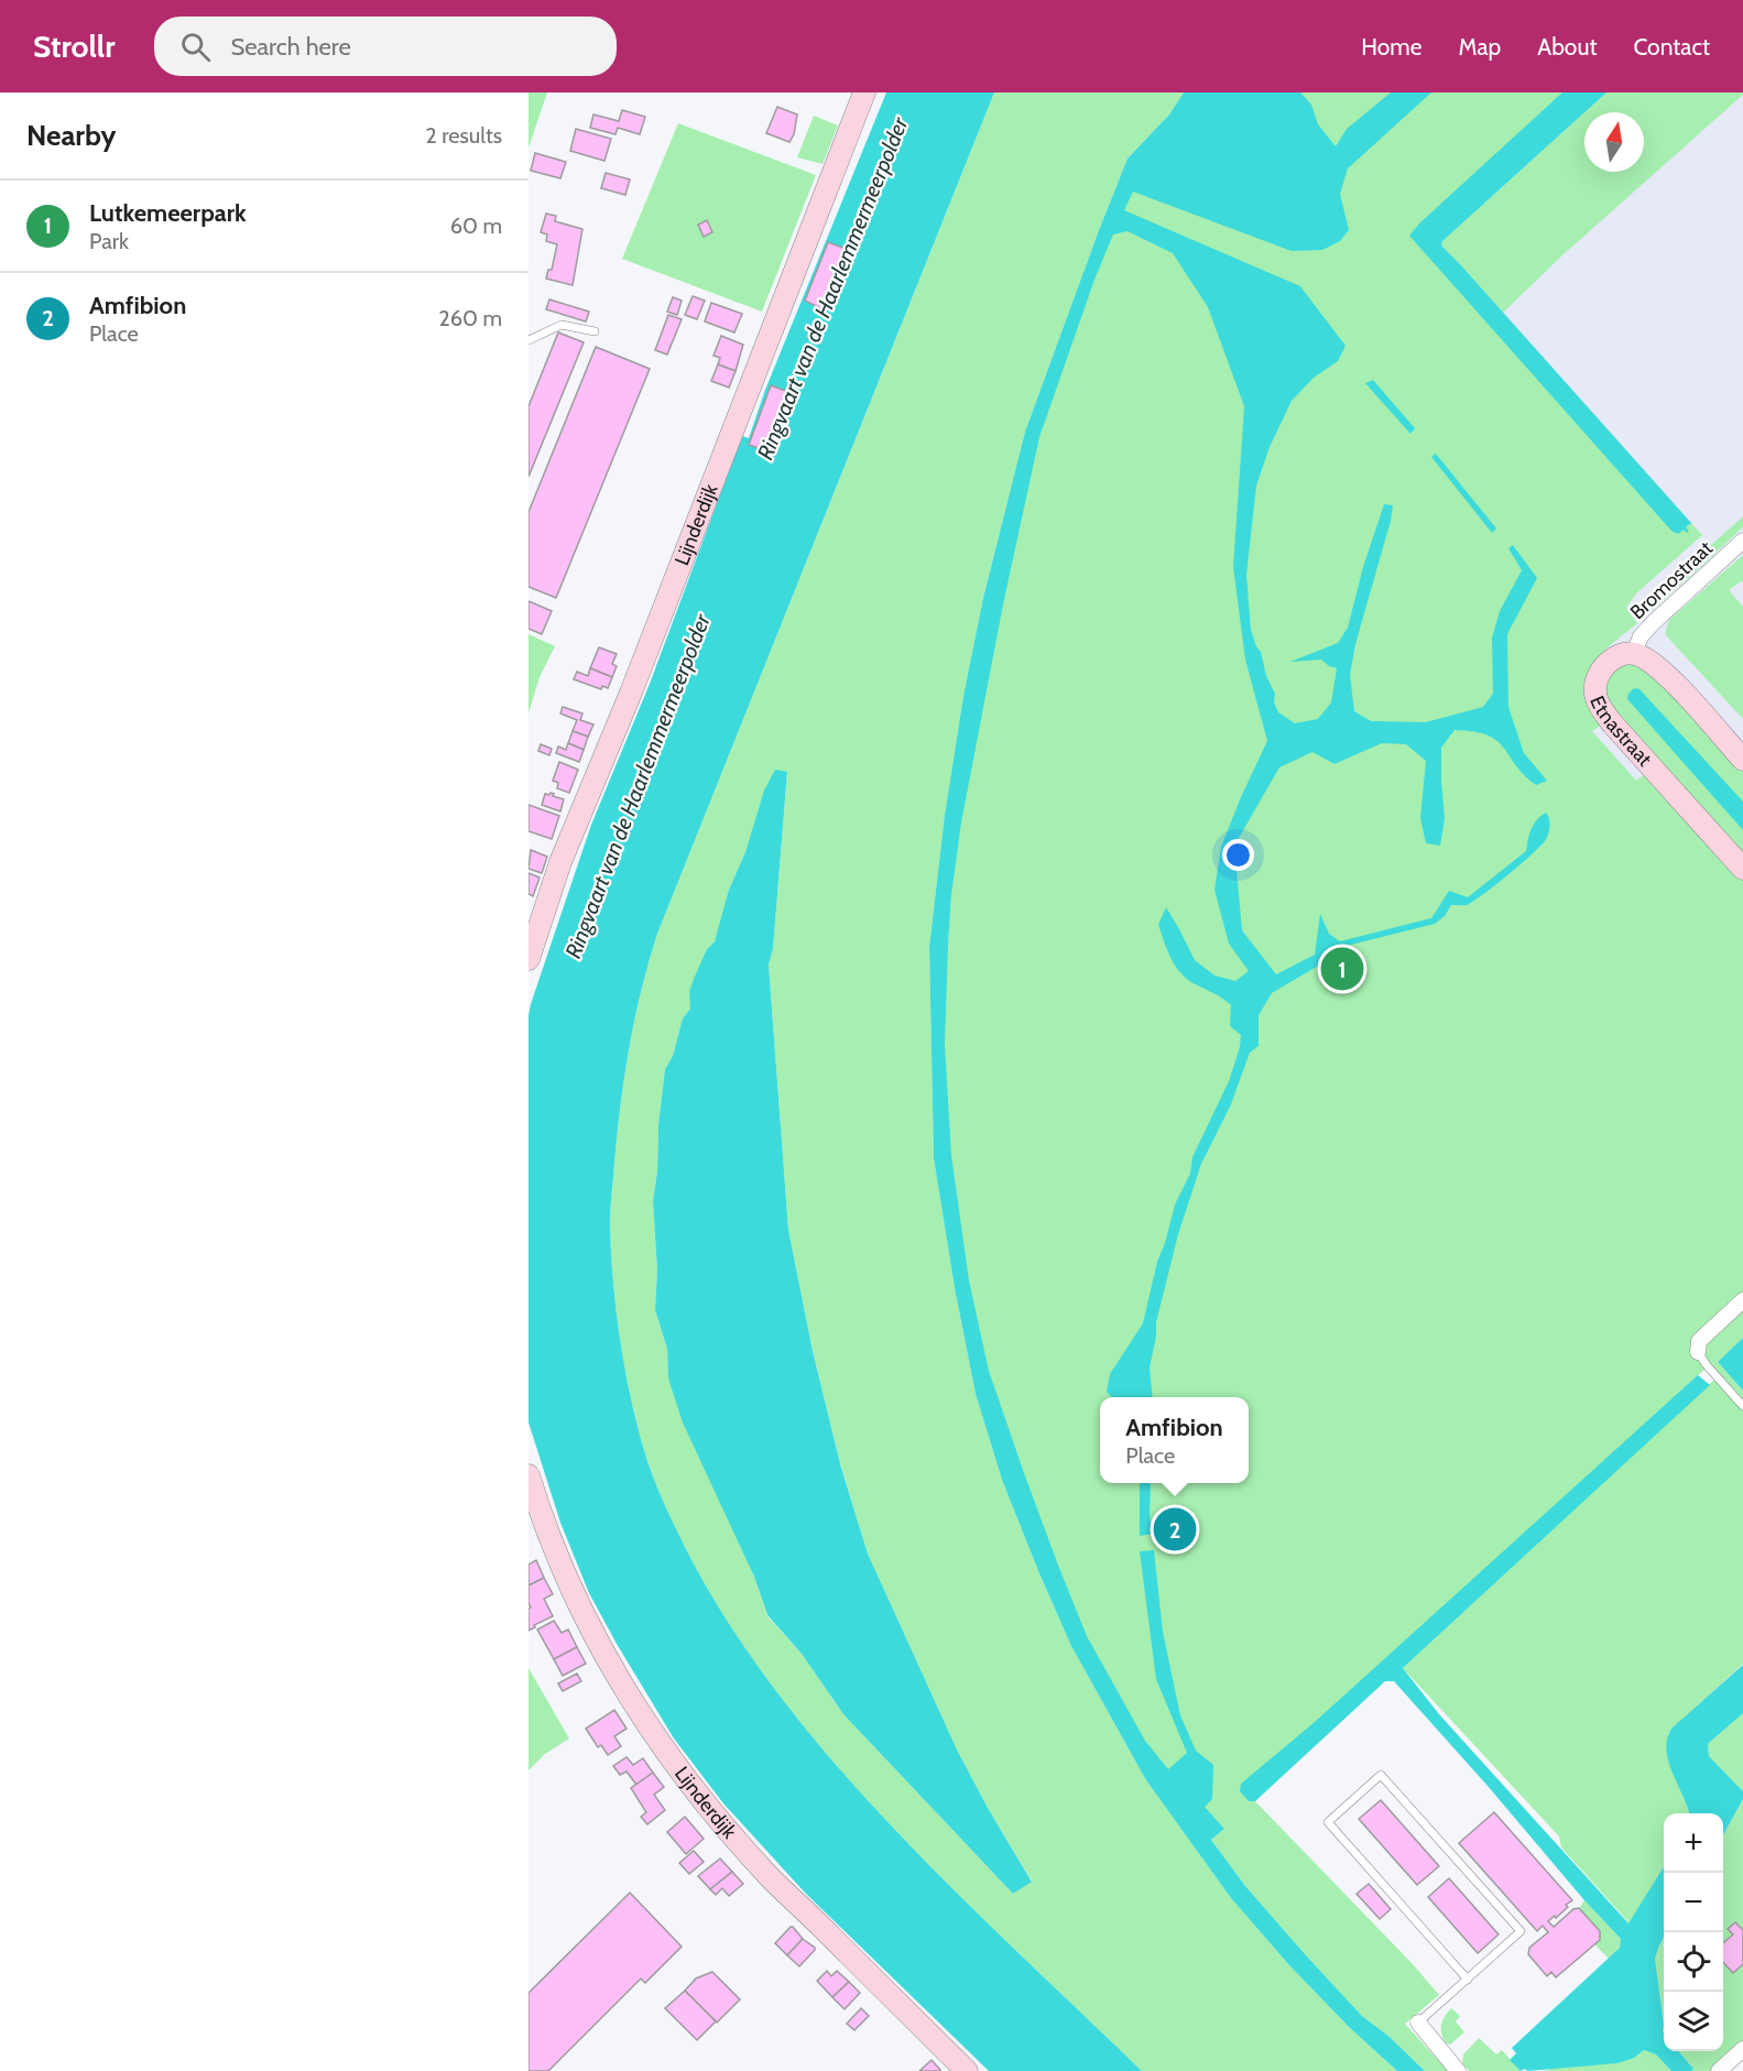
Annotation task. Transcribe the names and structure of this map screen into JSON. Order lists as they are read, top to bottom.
{
  "streets": {
    "street": ["Lijnderdijk", "Bromostraat", "Etnastraat"]
  },
  "crossings": [
    ["Bromostraat", "Etnastraat"]
  ],
  "water": ["Ringvaart van de Haarlemmermeerpolder"],
  "north": "top",
  "page": {
    "header": "Strollr",
    "search": "Search here",
    "nav": [
      "Home",
      "Map",
      "About",
      "Contact"
    ],
    "heading": ["Nearby", "2 results"],
    "list": [
      {
        "mark": "1",
        "name": "Lutkemeerpark",
        "note": "Park",
        "value": "60 m"
      },
      {
        "mark": "2",
        "name": "Amfibion",
        "note": "Place",
        "value": "260 m"
      }
    ],
    "pins": ["1", "2"],
    "popup": ["Amfibion", "Place"],
    "map_buttons": ["+", "−"]
  }
}
